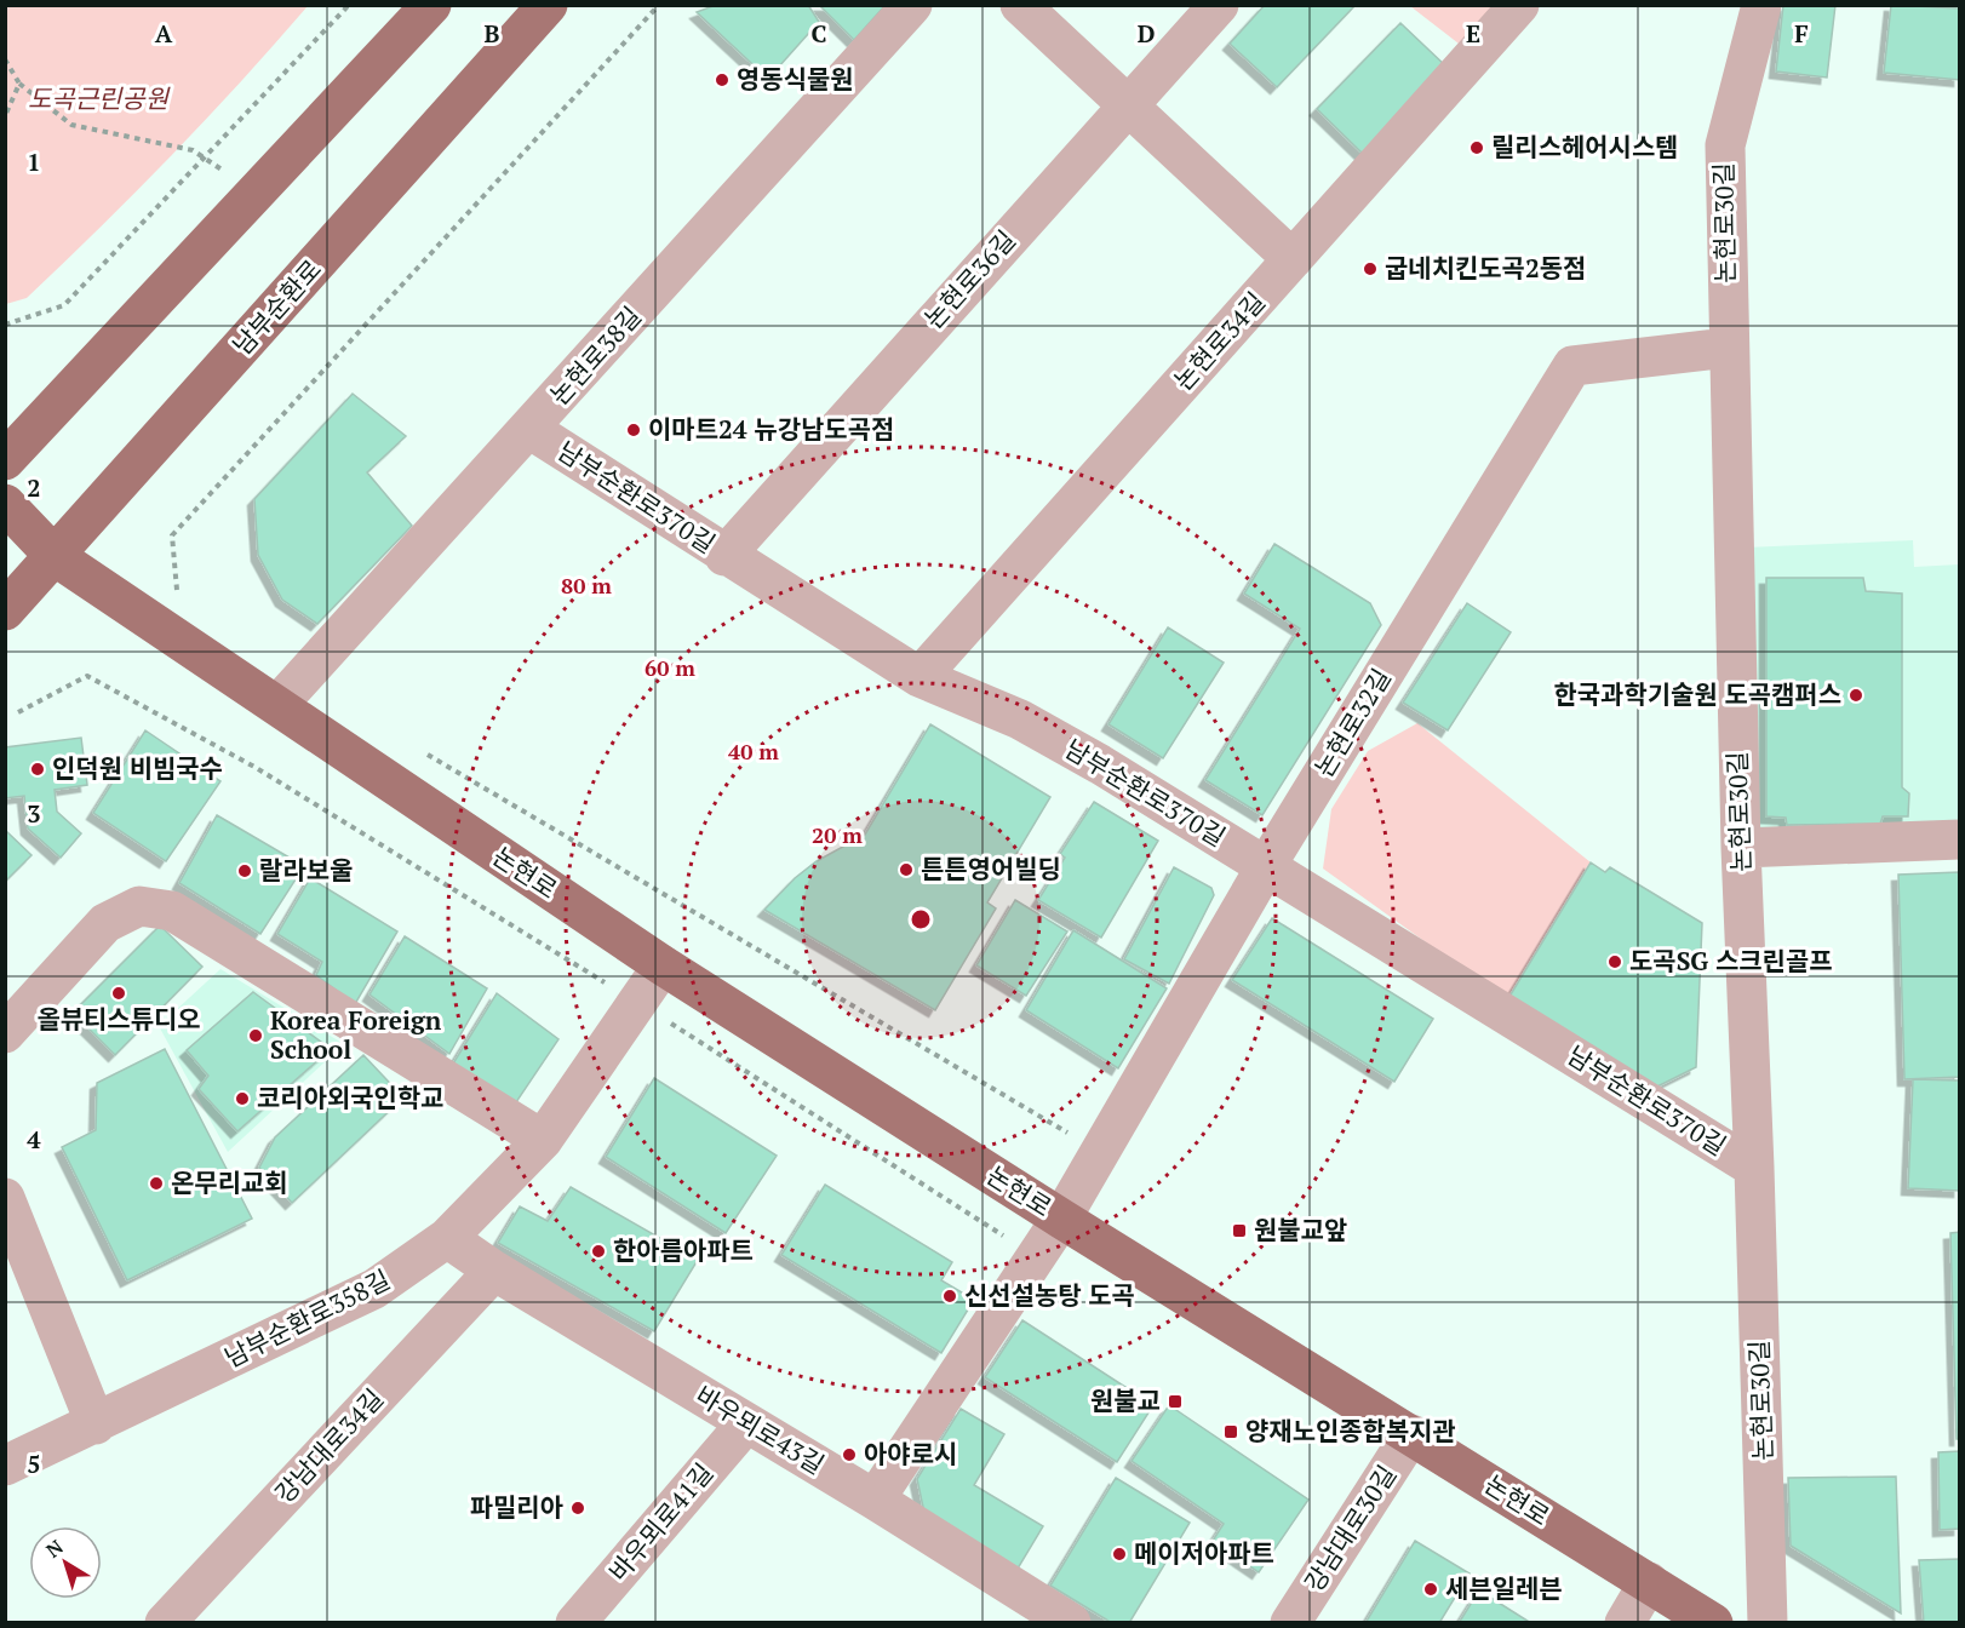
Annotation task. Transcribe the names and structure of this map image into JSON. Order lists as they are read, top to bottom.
{
  "streets": {
    "main road": ["남부순환로", "논현로"],
    "street": [
      "논현로30길",
      "논현로36길",
      "논현로34길",
      "논현로38길",
      "남부순환로370길",
      "논현로32길",
      "남부순환로358길",
      "바우뫼로43길",
      "강남대로34길",
      "바우뫼로41길",
      "강남대로30길"
    ]
  },
  "crossings": [
    ["논현로30길", "남부순환로370길"],
    ["논현로30길", "논현로32길"],
    ["논현로36길", "남부순환로370길"],
    ["남부순환로", "논현로"],
    ["논현로34길", "남부순환로370길"],
    ["논현로38길", "남부순환로370길"],
    ["논현로38길", "논현로"],
    ["남부순환로370길", "논현로32길"],
    ["논현로32길", "논현로"],
    ["논현로", "남부순환로358길"],
    ["논현로", "바우뫼로43길"],
    ["논현로", "강남대로30길"],
    ["남부순환로358길", "바우뫼로43길"],
    ["바우뫼로43길", "강남대로34길"],
    ["바우뫼로43길", "바우뫼로41길"]
  ],
  "parks": ["도곡근린공원"],
  "places": {
    "other": [
      "영동식물원",
      "릴리스헤어시스템",
      "굽네치킨도곡2동점",
      "이마트24 뉴강남도곡점",
      "한국과학기술원 도곡캠퍼스",
      "인덕원 비빔국수",
      "튼튼영어빌딩",
      "랄라보울",
      "도곡SG 스크린골프",
      "올뷰티스튜디오",
      "Korea Foreign School",
      "코리아외국인학교",
      "온무리교회",
      "한아름아파트",
      "신선설농탕 도곡",
      "아야로시",
      "파밀리아",
      "메이저아파트",
      "세븐일레븐"
    ],
    "transit": ["원불교앞", "원불교", "양재노인종합복지관"]
  },
  "north": "top left",
  "grid": {
    "columns": [
      "A",
      "B",
      "C",
      "D",
      "E",
      "F"
    ],
    "rows": [
      "1",
      "2",
      "3",
      "4",
      "5"
    ]
  },
  "rings": [
    "80 m",
    "60 m",
    "40 m",
    "20 m"
  ]
}
